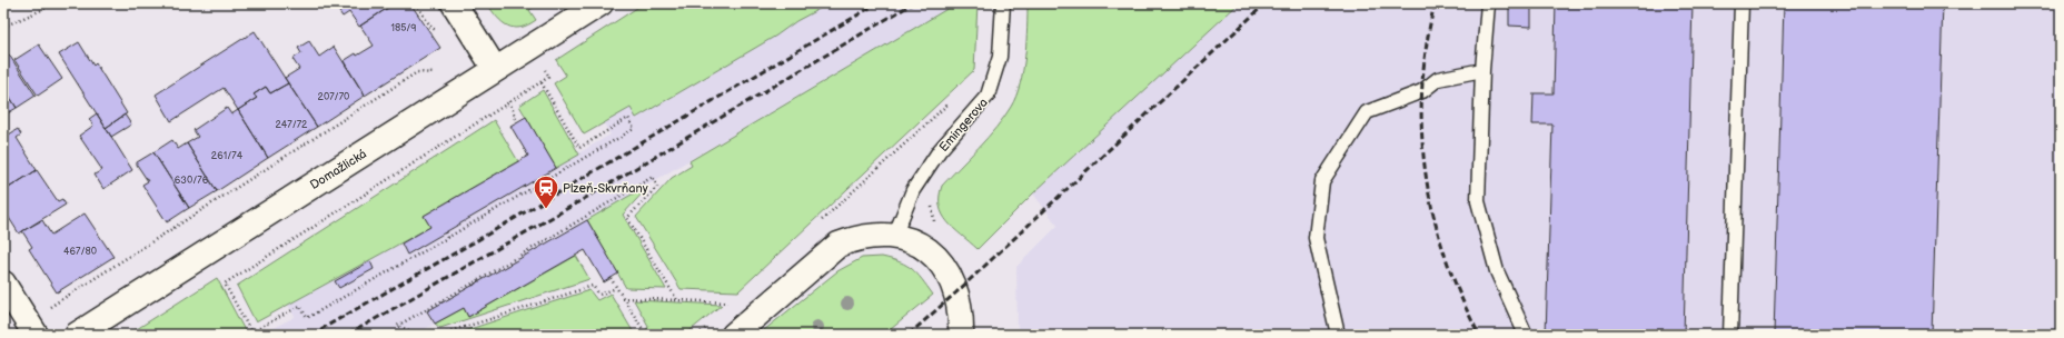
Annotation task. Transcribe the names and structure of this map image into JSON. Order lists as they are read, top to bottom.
{
  "streets": {
    "street": ["Domažlická"],
    "lane": ["Emingerova"]
  },
  "places": {
    "station": ["Plzeň-Skvrňany"]
  },
  "house_numbers": [
    "185/9",
    "207/70",
    "247/72",
    "261/74",
    "630/76",
    "467/80"
  ]
}
